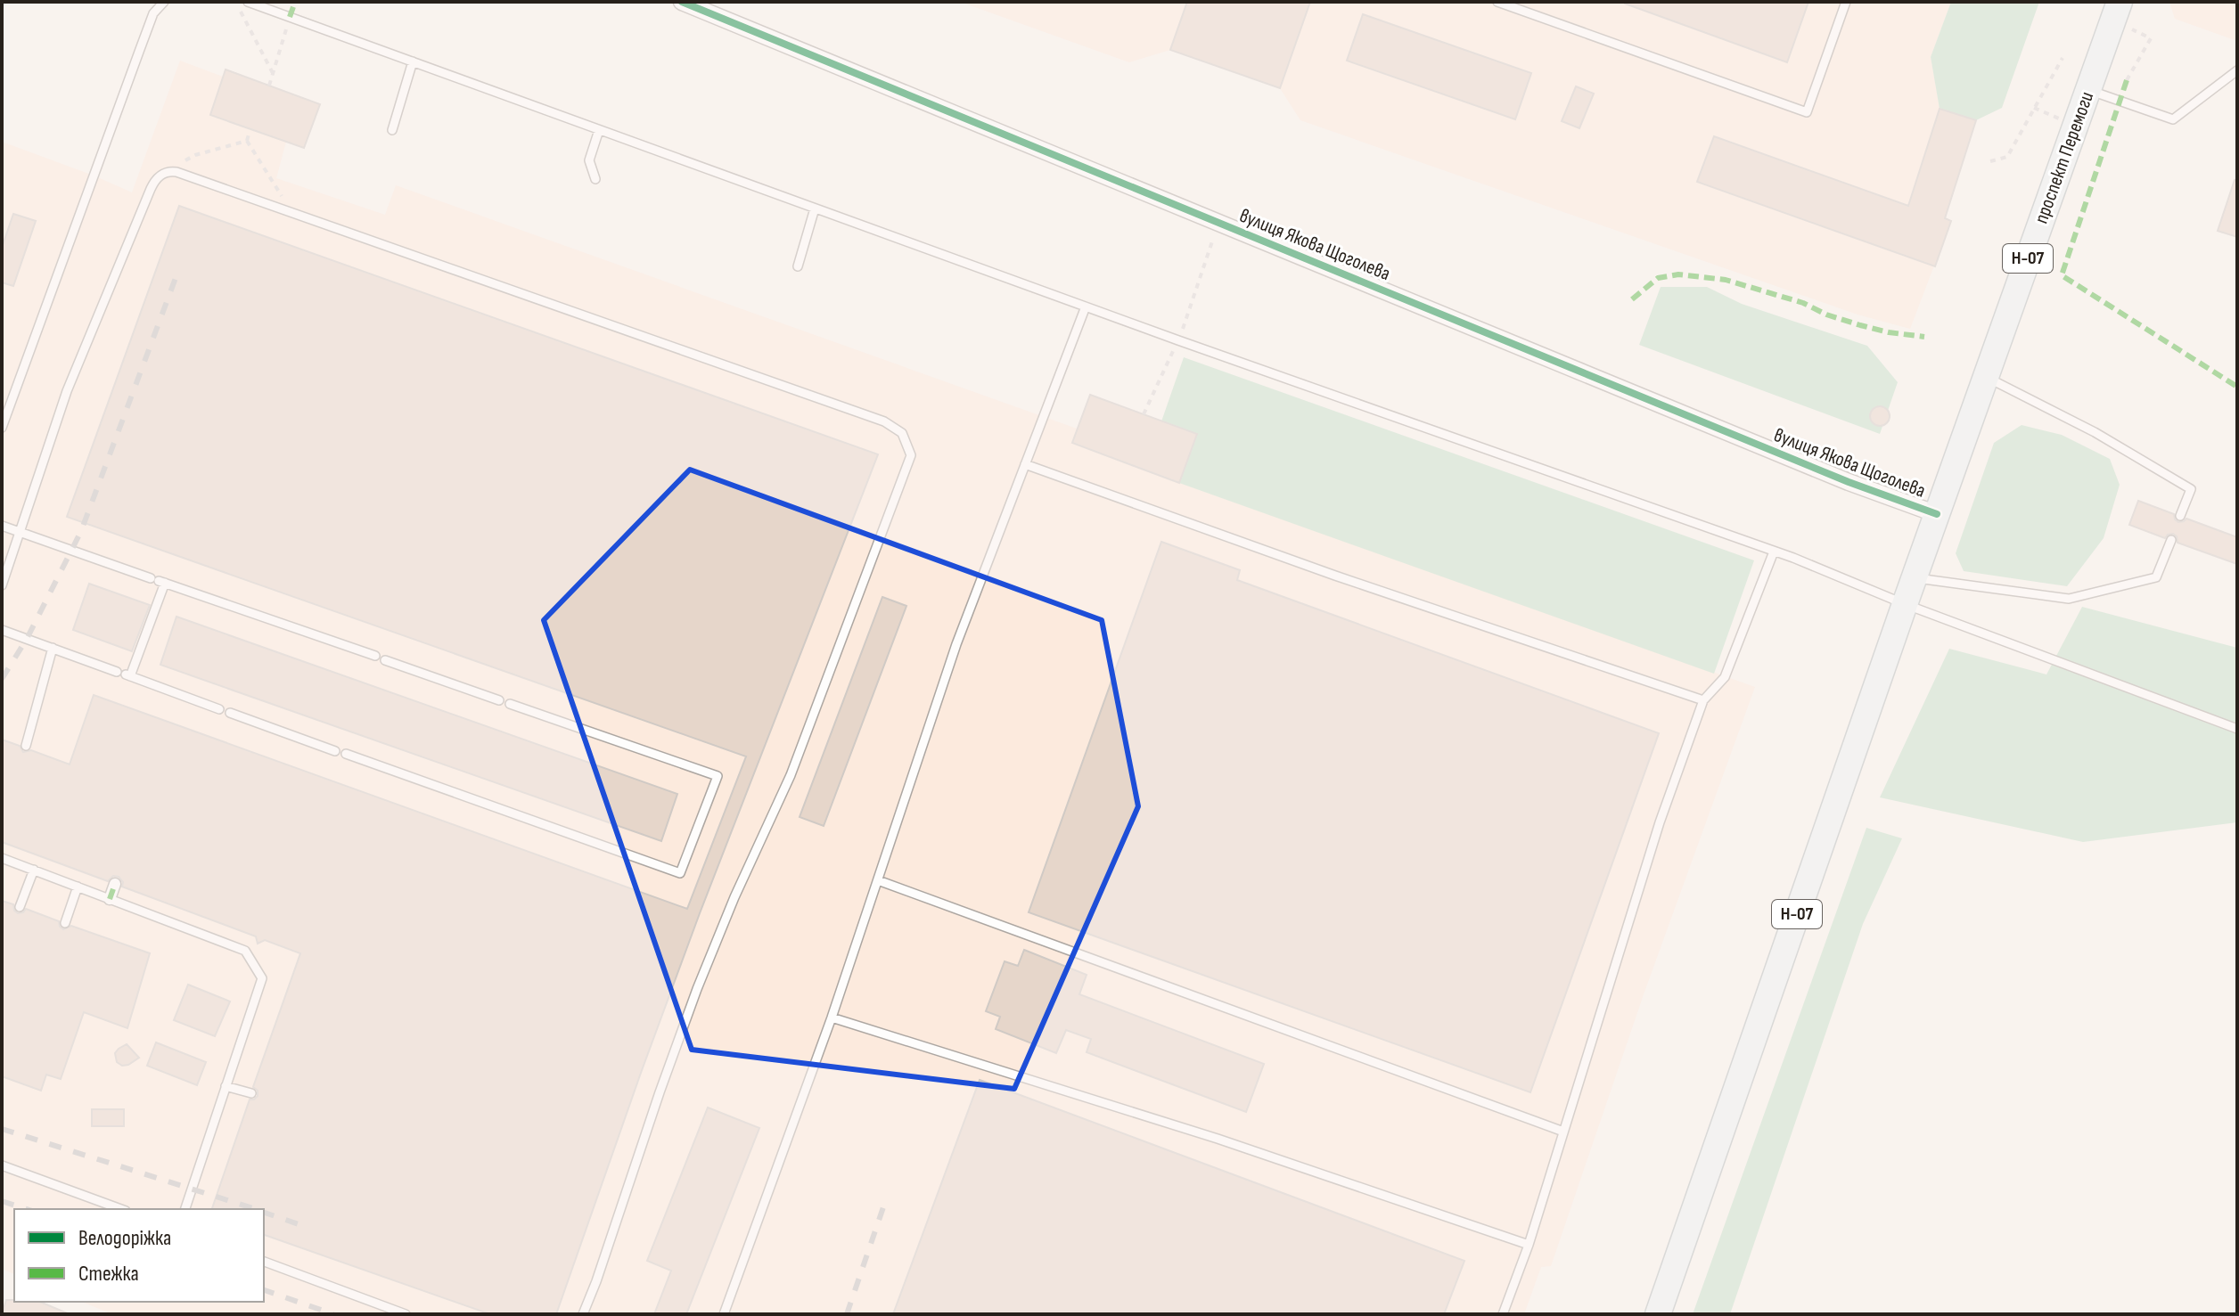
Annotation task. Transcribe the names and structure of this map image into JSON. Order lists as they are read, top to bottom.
{
  "streets": {
    "main road": ["проспект Перемоги", "Н-07"],
    "street": ["вулиця Якова Щоголева"]
  },
  "crossings": [
    ["проспект Перемоги", "вулиця Якова Щоголева"],
    ["проспект Перемоги", "Н-07"],
    ["вулиця Якова Щоголева", "Н-07"]
  ],
  "legend": ["Велодоріжка", "Стежка"]
}
